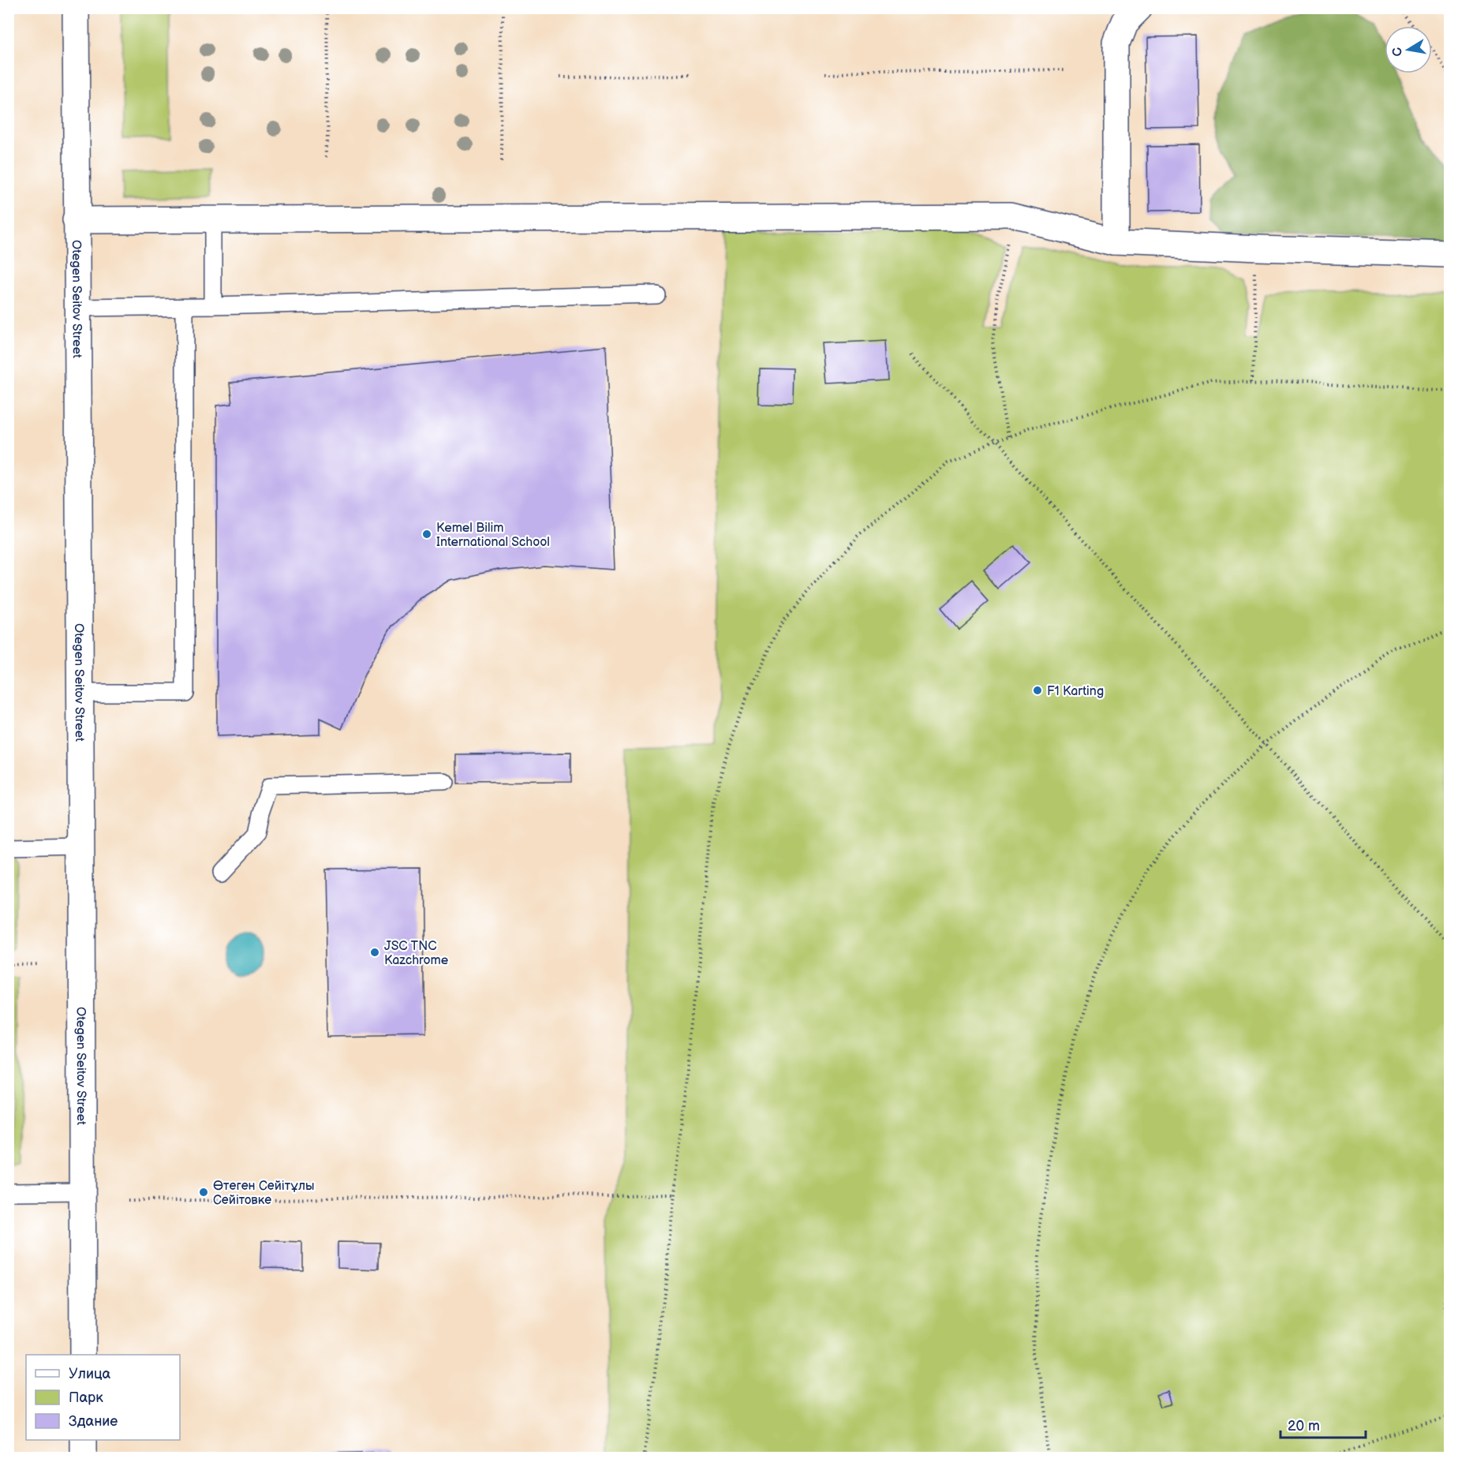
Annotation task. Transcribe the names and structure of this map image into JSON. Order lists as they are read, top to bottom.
{
  "streets": {
    "street": ["Otegen Seitov Street"]
  },
  "places": [
    "Kemel Bilim International School",
    "F1 Karting",
    "JSC TNC Kazchrome",
    "Өтеген Сейітұлы Сейітовке"
  ],
  "legend": ["Улица", "Парк", "Здание"],
  "scale_bar": "20 m",
  "north": "left"
}
